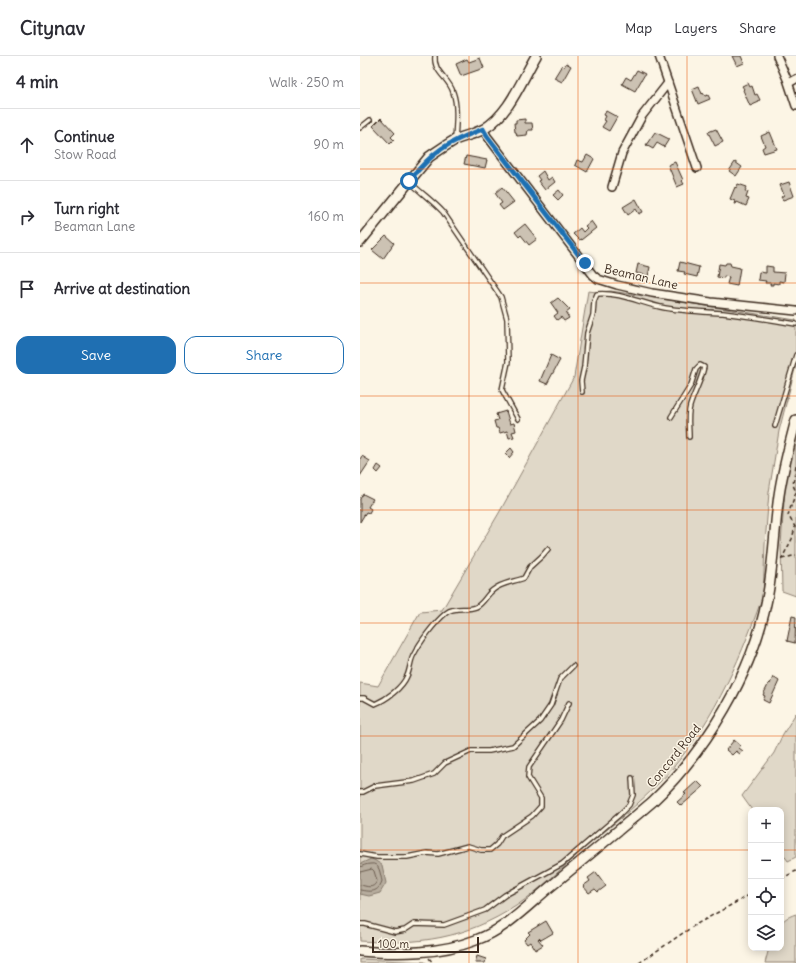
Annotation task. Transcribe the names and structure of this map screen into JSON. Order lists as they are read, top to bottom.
{
  "streets": {
    "street": ["Beaman Lane", "Concord Road"]
  },
  "scale_bar": "100 m",
  "page": {
    "header": "Citynav",
    "nav": ["Map", "Layers", "Share"],
    "heading": ["4 min", "Walk · 250 m"],
    "list": [
      ["Continue", "Stow Road", "90 m"],
      ["Turn right", "Beaman Lane", "160 m"],
      "Arrive at destination"
    ],
    "buttons": ["Save", "Share"],
    "map_buttons": ["+", "−"],
    "scale": "100 m"
  }
}
